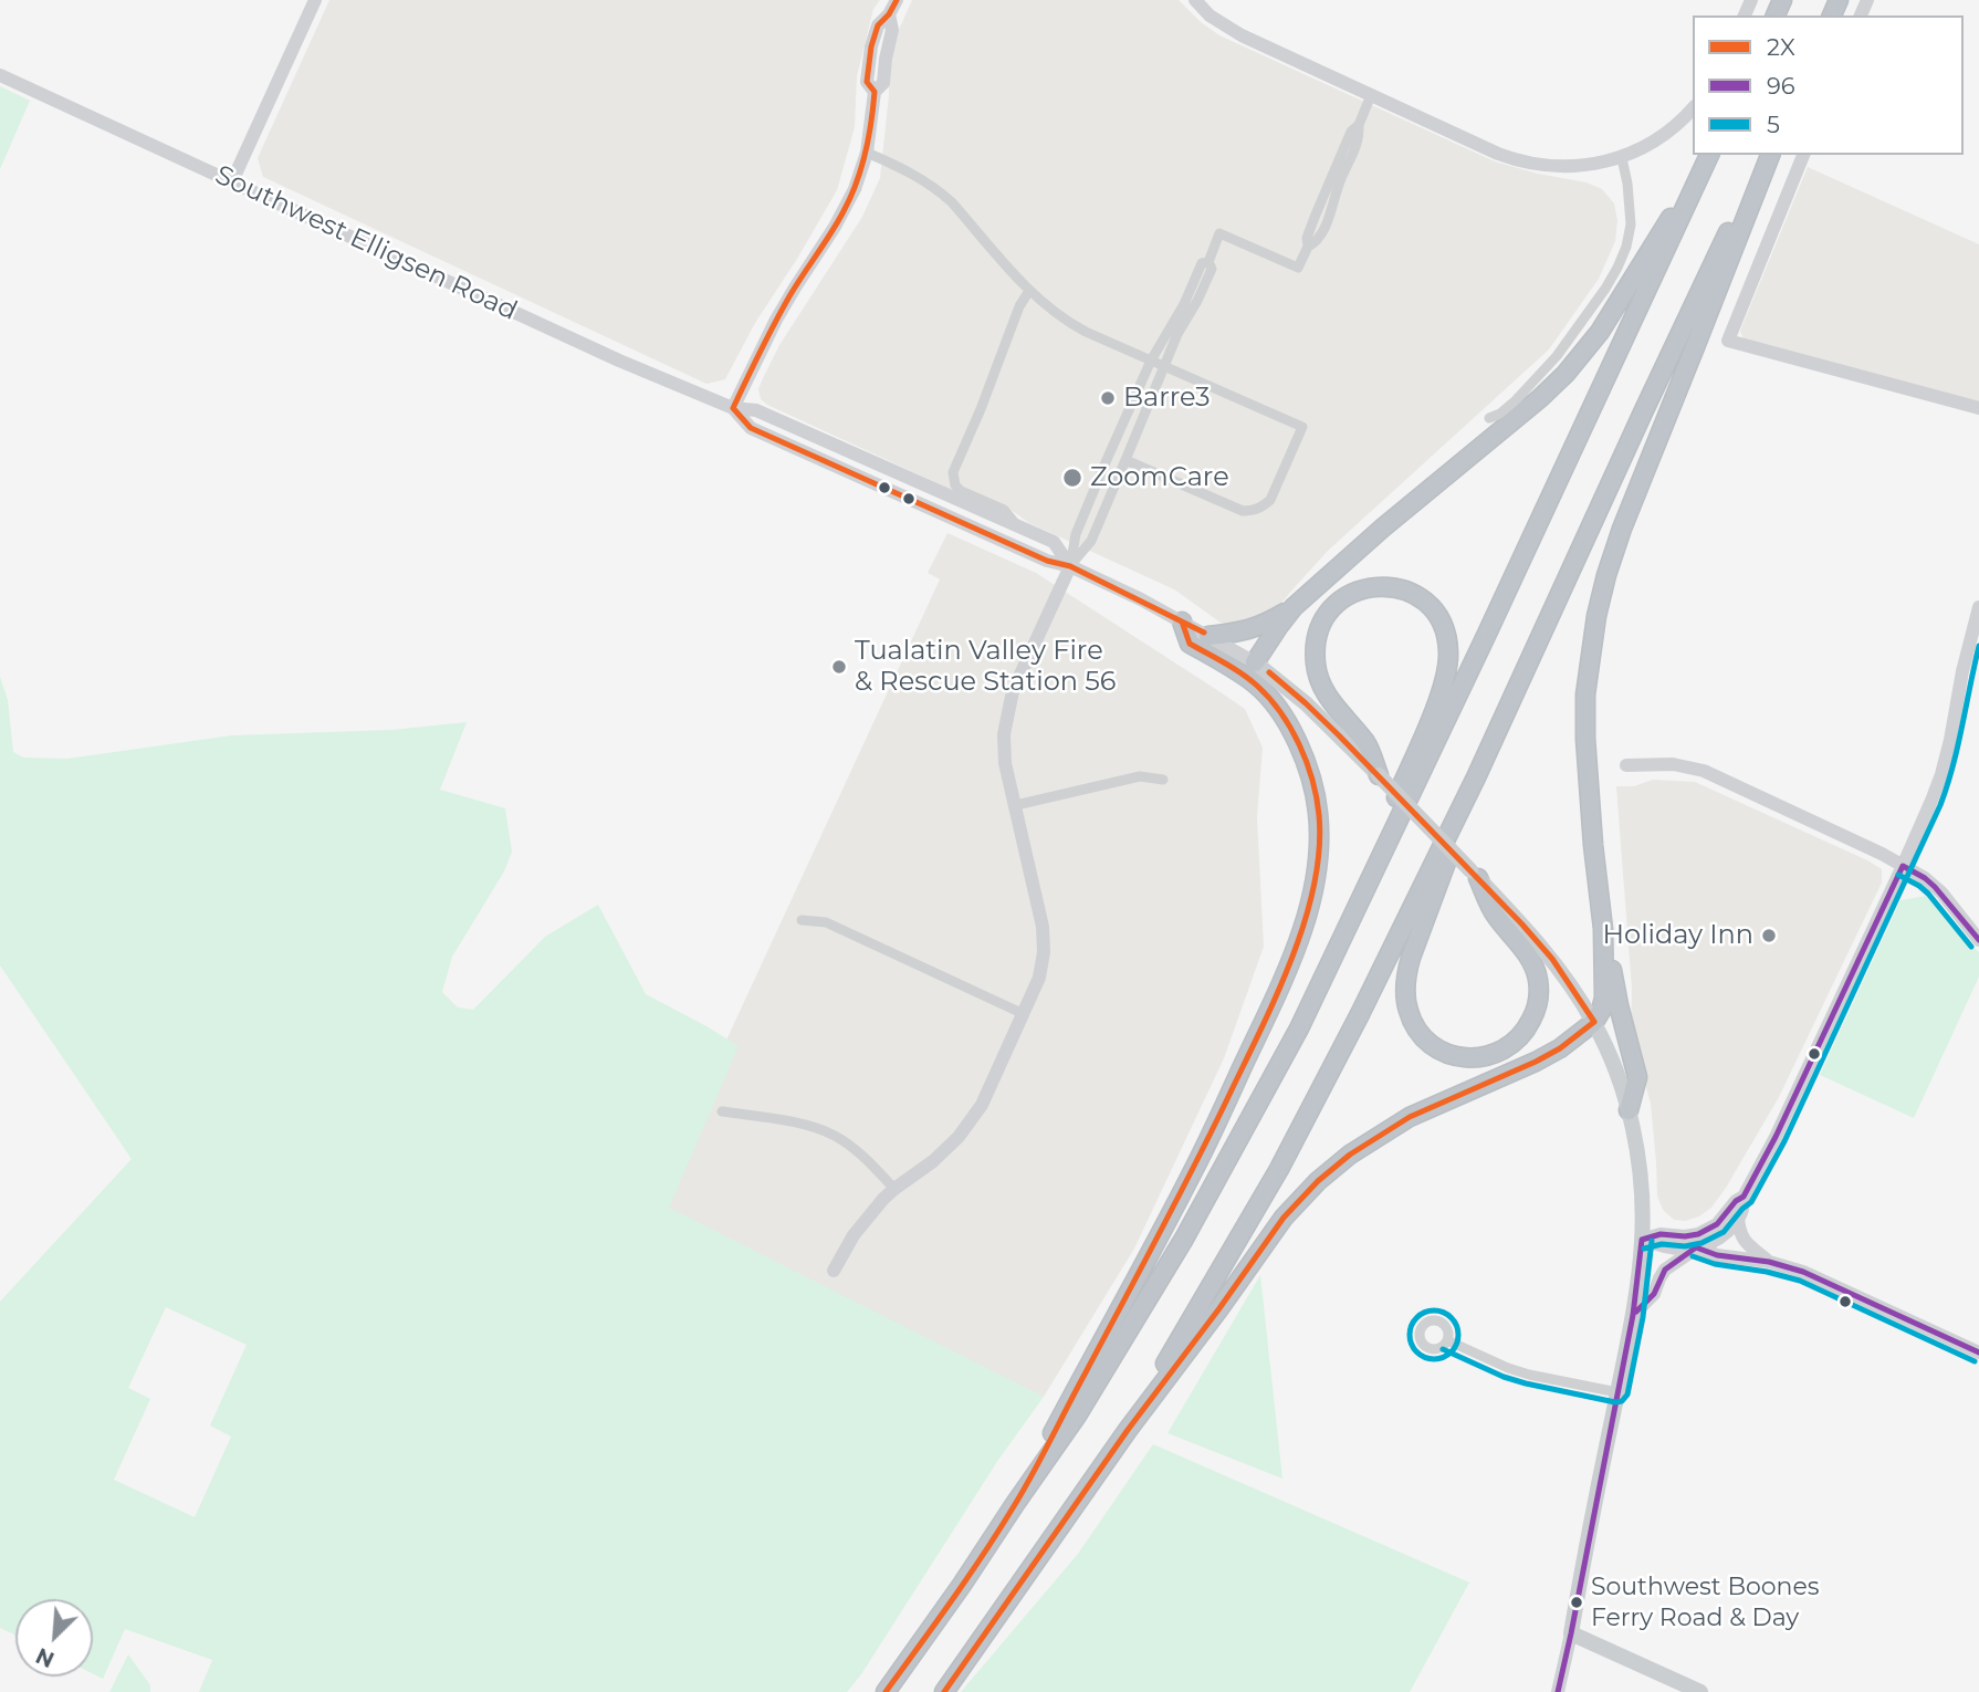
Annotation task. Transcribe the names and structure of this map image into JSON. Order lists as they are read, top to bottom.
{
  "streets": {
    "main road": ["Southwest Elligsen Road"]
  },
  "places": [
    "Barre3",
    "ZoomCare",
    "Tualatin Valley Fire & Rescue Station 56",
    "Holiday Inn",
    "Southwest Boones Ferry Road & Day"
  ],
  "lines": ["transit line 2X", "transit line 5", "transit line 96"],
  "legend": ["2X", "96", "5"],
  "north": "bottom left"
}
